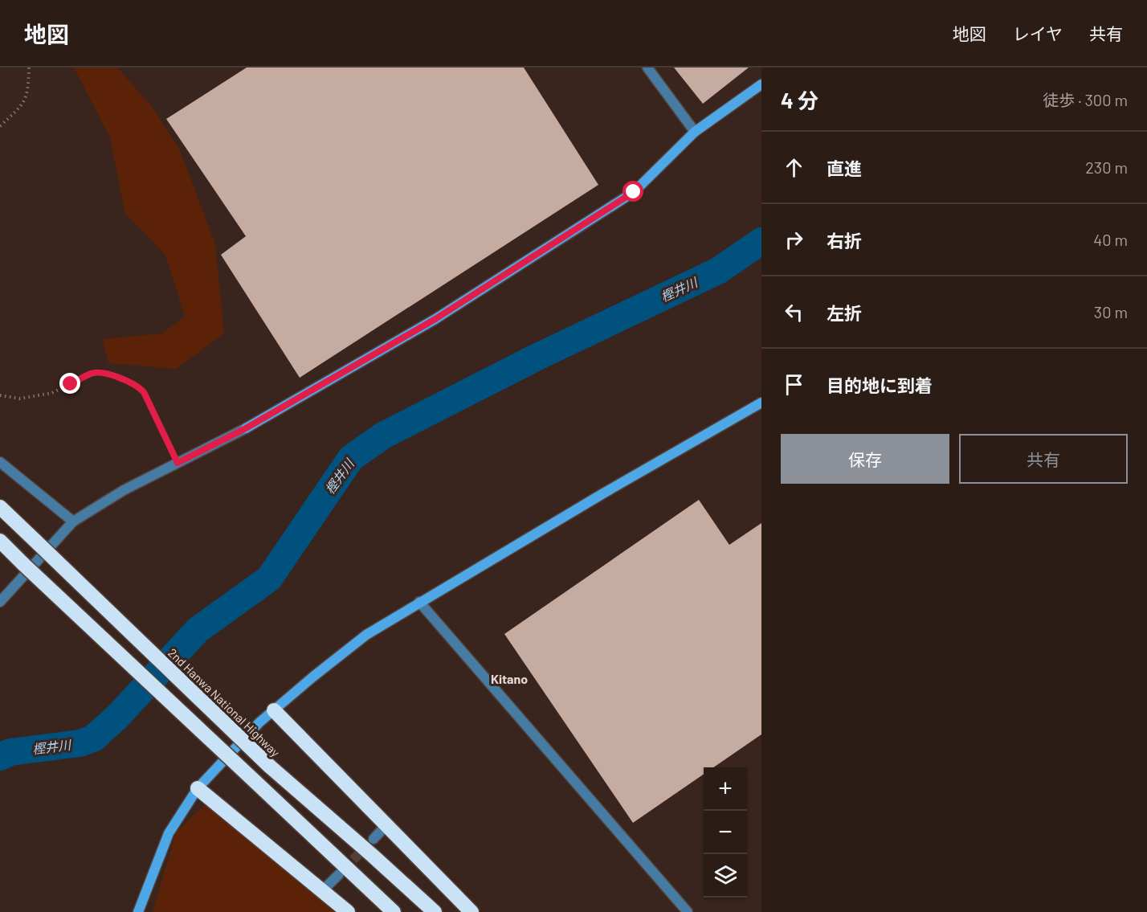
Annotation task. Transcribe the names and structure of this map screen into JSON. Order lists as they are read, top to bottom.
{
  "streets": {
    "highway": ["2nd Hanwa National Highway"]
  },
  "districts": ["Kitano"],
  "water": ["樫井川"],
  "page": {
    "header": "地図",
    "nav": ["地図", "レイヤ", "共有"],
    "heading": ["4 分", "徒歩 · 300 m"],
    "list": [
      ["直進", "230 m"],
      ["右折", "40 m"],
      ["左折", "30 m"],
      "目的地に到着"
    ],
    "buttons": ["保存", "共有"],
    "map_buttons": ["+", "−"]
  }
}
